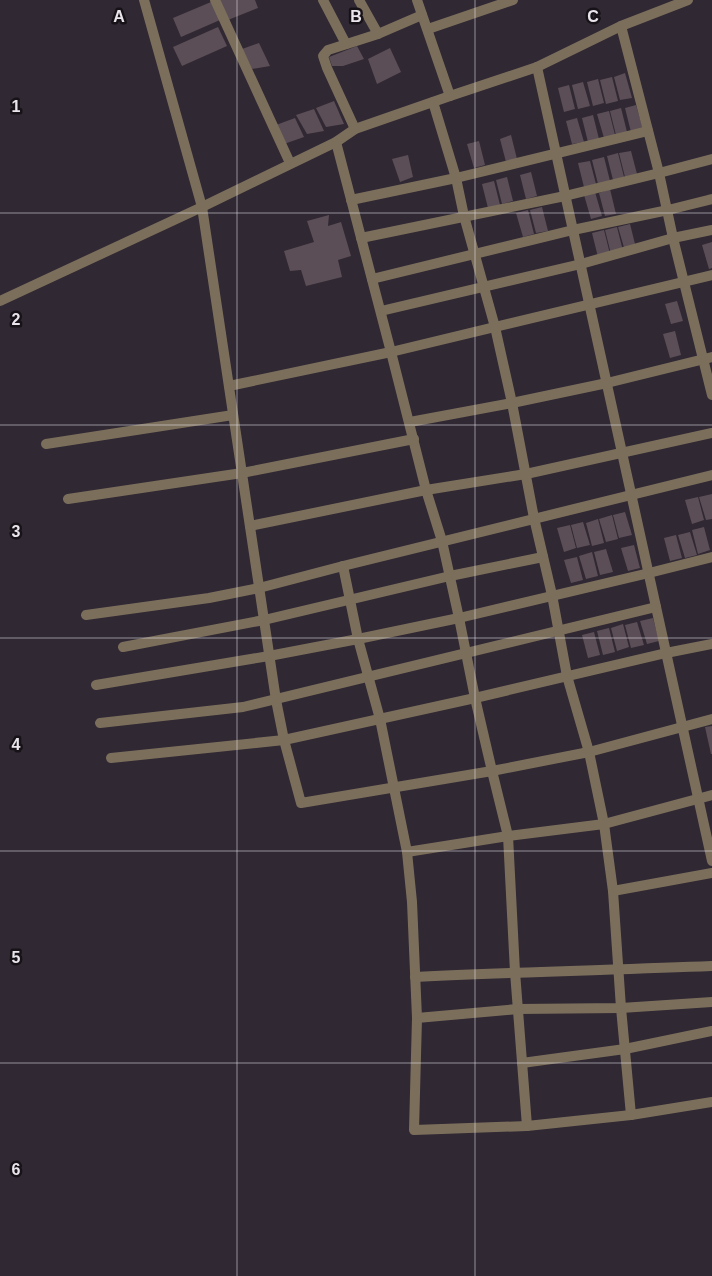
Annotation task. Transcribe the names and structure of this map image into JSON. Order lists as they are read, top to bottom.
{
  "grid": {
    "columns": ["A", "B", "C"],
    "rows": [
      "1",
      "2",
      "3",
      "4",
      "5",
      "6"
    ]
  }
}
